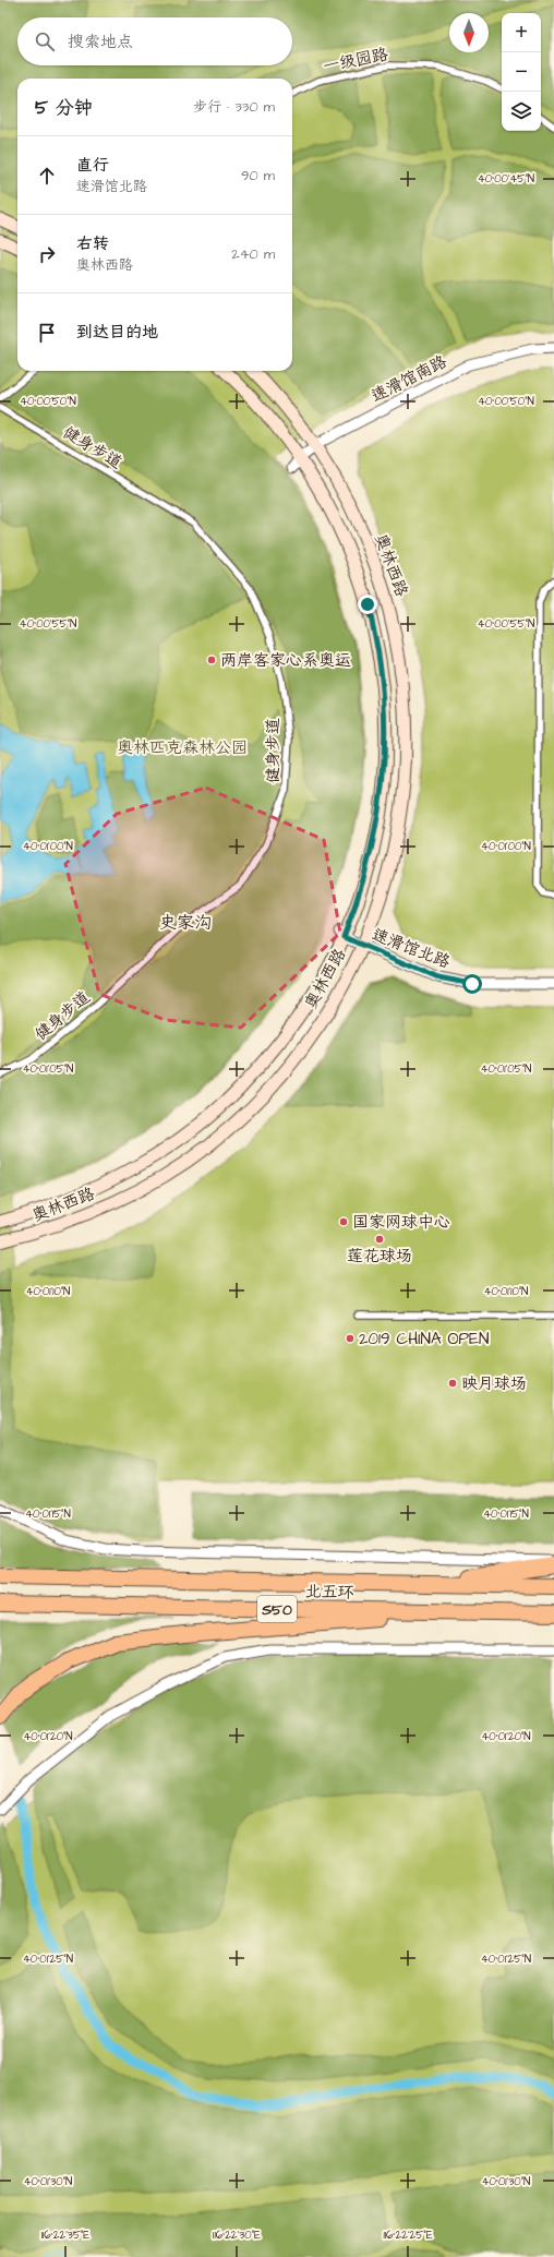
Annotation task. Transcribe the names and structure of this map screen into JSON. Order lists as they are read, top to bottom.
{
  "streets": {
    "highway": ["北五环", "S50"],
    "main road": ["奥林西路"],
    "street": [
      "一级园路",
      "速滑馆南路",
      "健身步道",
      "速滑馆北路"
    ]
  },
  "crossings": [
    ["速滑馆南路", "奥林西路"],
    ["奥林西路", "速滑馆北路"]
  ],
  "districts": ["史家沟"],
  "parks": ["奥林匹克森林公园"],
  "places": [
    "两岸客家心系奥运",
    "国家网球中心",
    "莲花球场",
    "2019 CHINA OPEN",
    "映月球场"
  ],
  "north": "bottom",
  "page": {
    "map_buttons": ["+", "−"],
    "search": "搜索地点",
    "heading": ["5 分钟", "步行 · 330 m"],
    "list": [
      ["直行", "速滑馆北路", "90 m"],
      ["右转", "奥林西路", "240 m"],
      "到达目的地"
    ]
  },
  "coordinates": [
    "40°00'45\"N",
    "40°00'50\"N",
    "40°00'55\"N",
    "40°01'00\"N",
    "40°01'05\"N",
    "40°01'10\"N",
    "40°01'15\"N",
    "40°01'20\"N",
    "40°01'25\"N",
    "40°01'30\"N",
    "116°22'35\"E",
    "116°22'30\"E",
    "116°22'25\"E"
  ]
}
